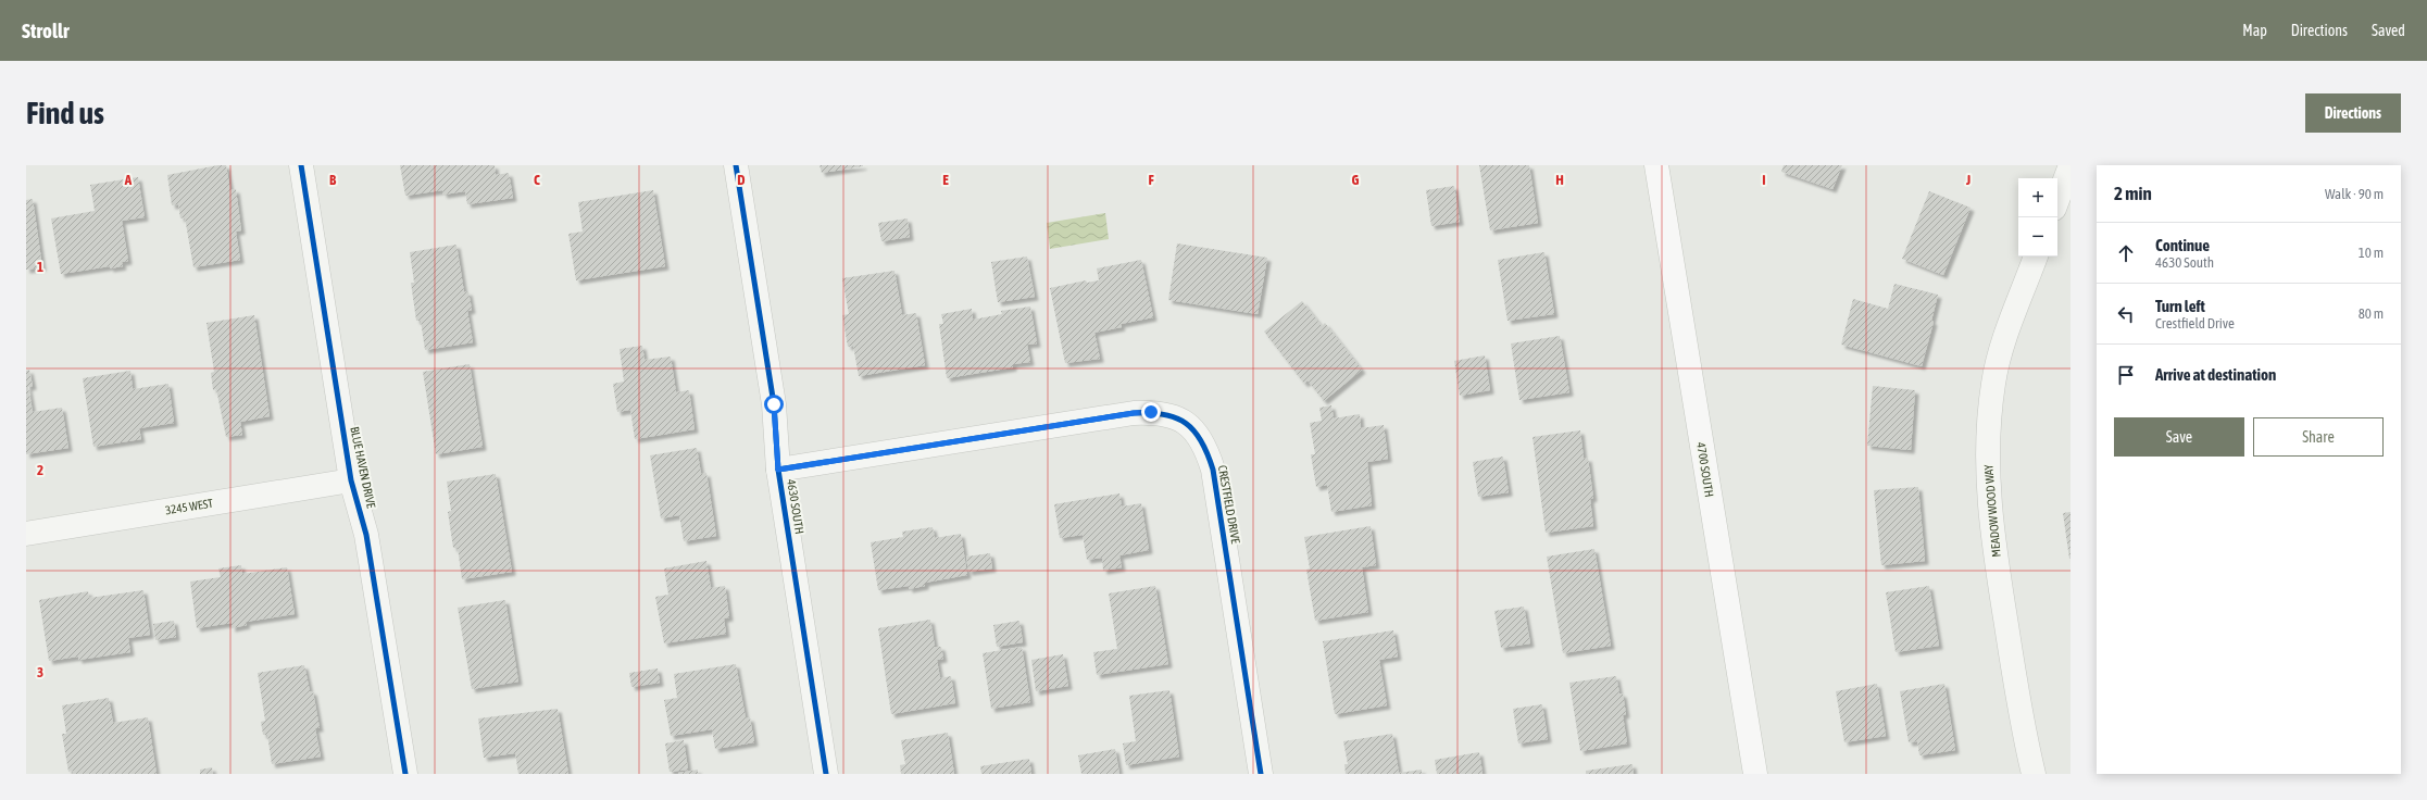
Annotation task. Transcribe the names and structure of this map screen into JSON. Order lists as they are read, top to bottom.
{
  "streets": {
    "main road": ["4700 SOUTH"],
    "street": [
      "BLUE HAVEN DRIVE",
      "CRESTFIELD DRIVE",
      "3245 WEST",
      "4630 SOUTH",
      "MEADOW WOOD WAY"
    ]
  },
  "crossings": [
    ["BLUE HAVEN DRIVE", "3245 WEST"],
    ["CRESTFIELD DRIVE", "4630 SOUTH"]
  ],
  "page": {
    "header": "Strollr",
    "nav": ["Map", "Directions", "Saved"],
    "buttons": [
      "Directions",
      ["Save", "Share"]
    ],
    "title": "Find us",
    "heading": ["2 min", "Walk · 90 m"],
    "map_buttons": ["+", "−"],
    "list": [
      ["Continue", "4630 South", "10 m"],
      ["Turn left", "Crestfield Drive", "80 m"],
      "Arrive at destination"
    ]
  },
  "grid": {
    "columns": [
      "A",
      "B",
      "C",
      "D",
      "E",
      "F",
      "G",
      "H",
      "I",
      "J"
    ],
    "rows": ["1", "2", "3"]
  }
}
